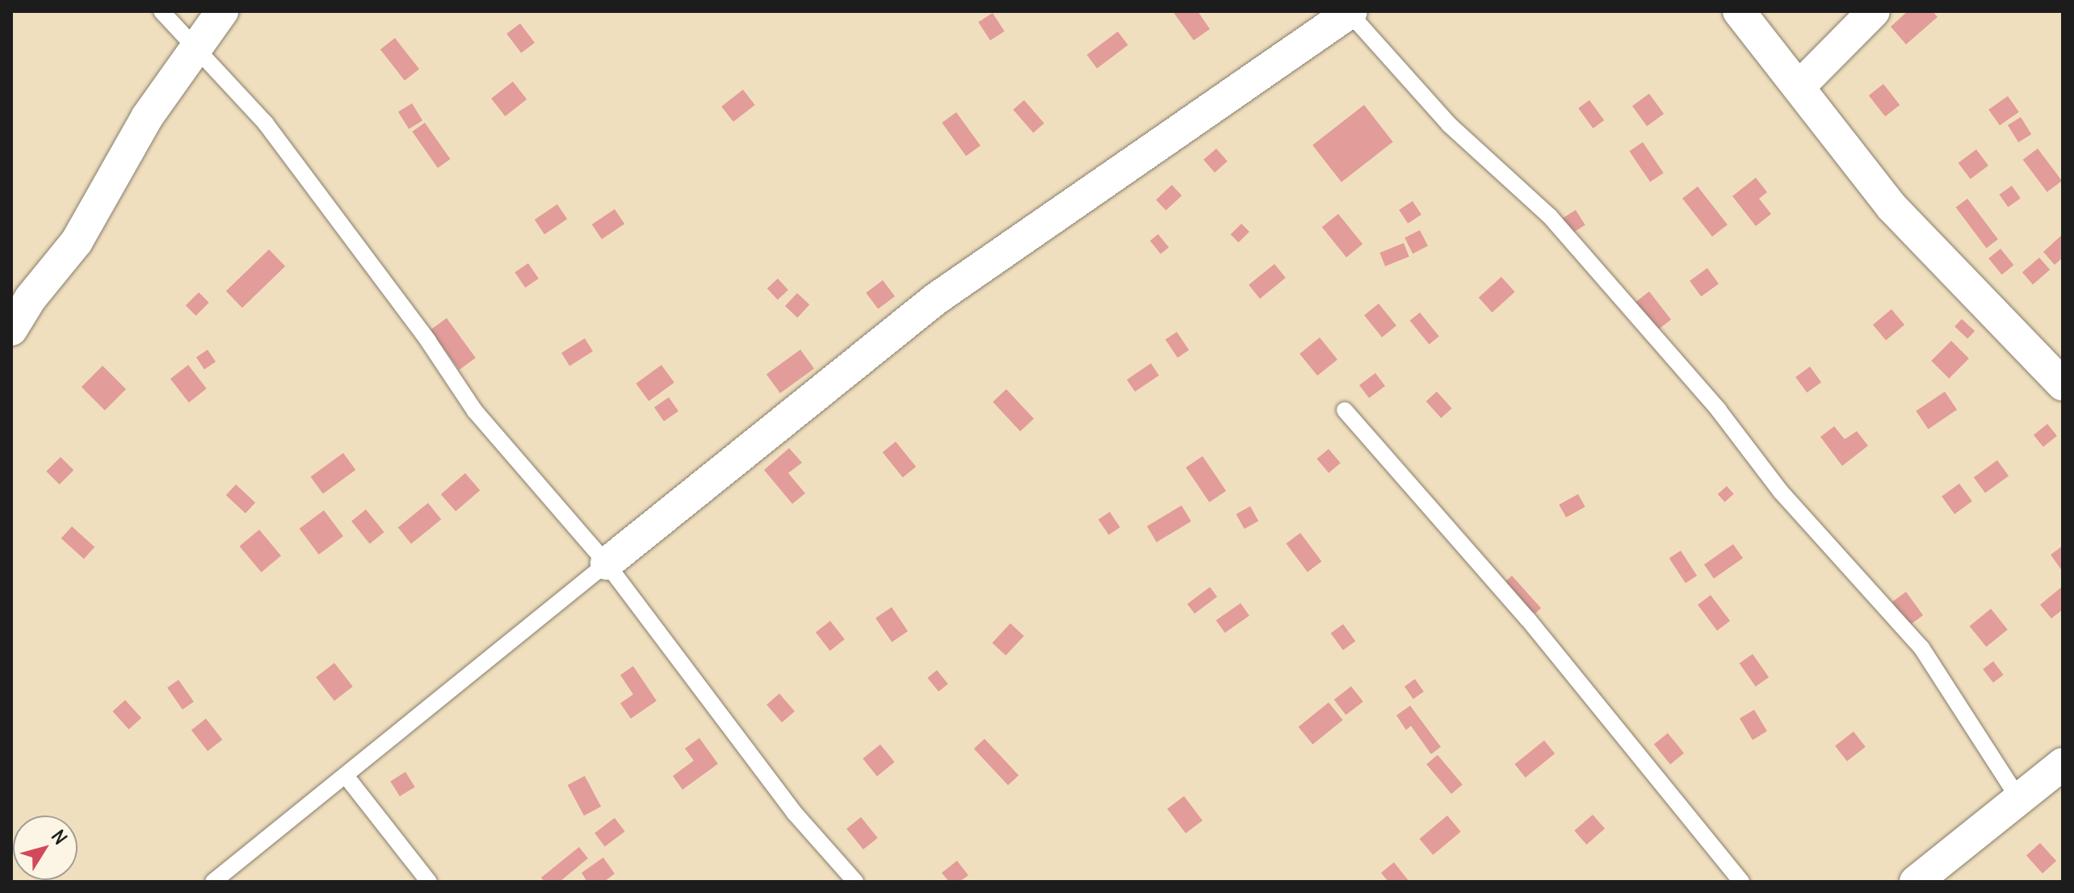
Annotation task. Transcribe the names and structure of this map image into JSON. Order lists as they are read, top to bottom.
{
  "north": "top right"
}
